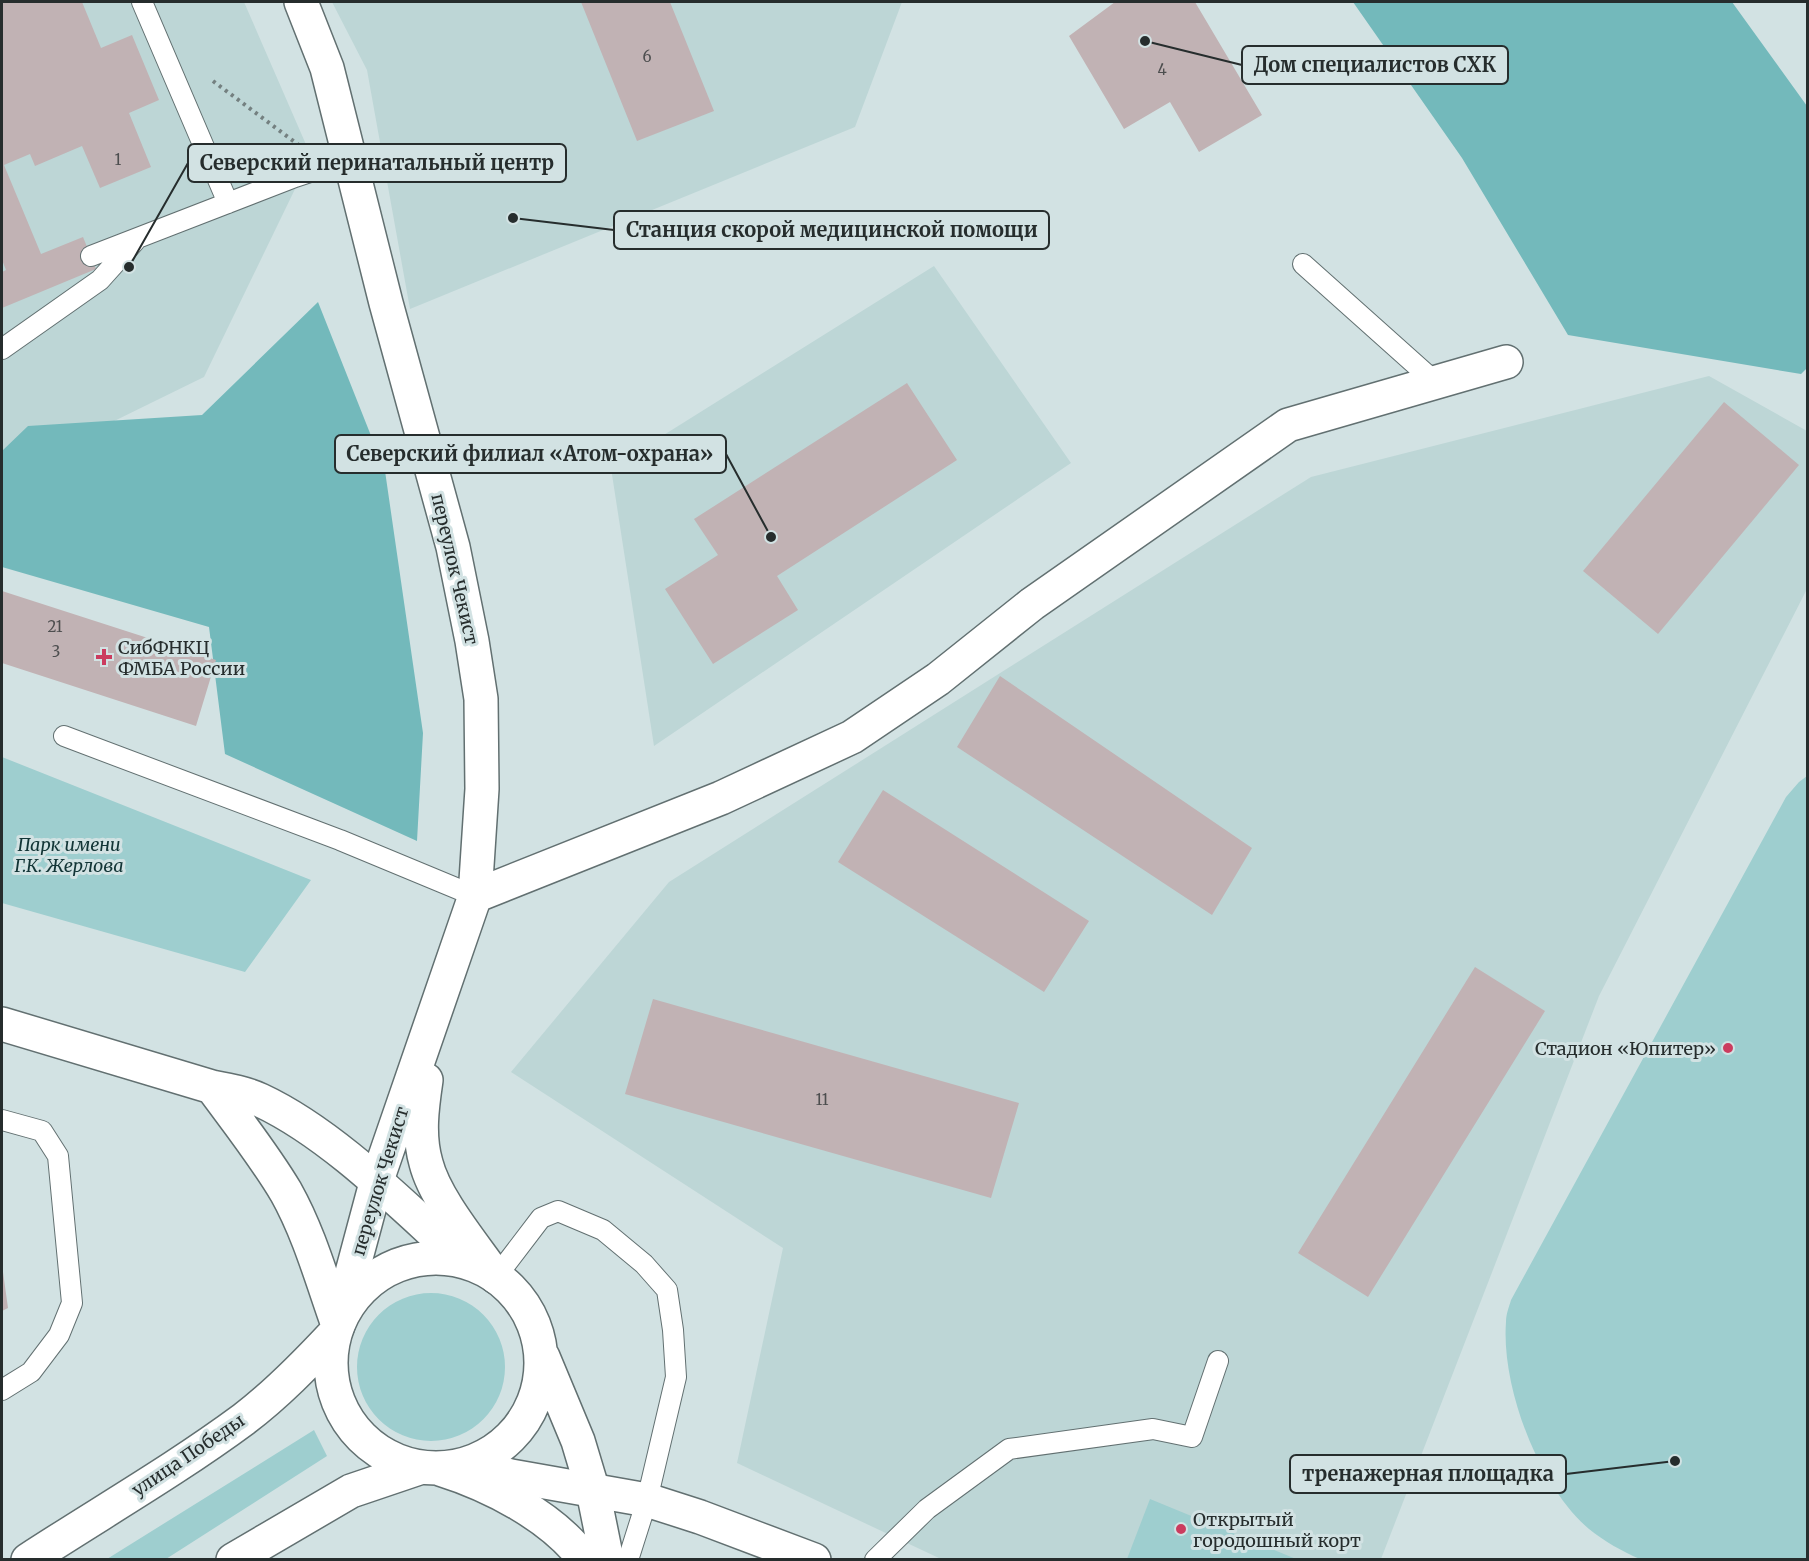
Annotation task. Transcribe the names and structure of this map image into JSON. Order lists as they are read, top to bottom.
{
  "streets": {
    "street": ["переулок Чекист", "улица Победы"]
  },
  "crossings": [
    ["переулок Чекист", "улица Победы"]
  ],
  "parks": ["Парк имени Г.К. Жерлова"],
  "places": {
    "other": [
      "Дом специалистов СХК",
      "Станция скорой медицинской помощи",
      "Северский перинатальный центр",
      "Северский филиал «Атом-охрана»",
      "Стадион «Юпитер»",
      "тренажерная площадка",
      "Открытый городошный корт"
    ],
    "health": ["СибФНКЦ ФМБА России"]
  },
  "house_numbers": [
    "6",
    "4",
    "1",
    "21",
    "3",
    "11"
  ]
}
